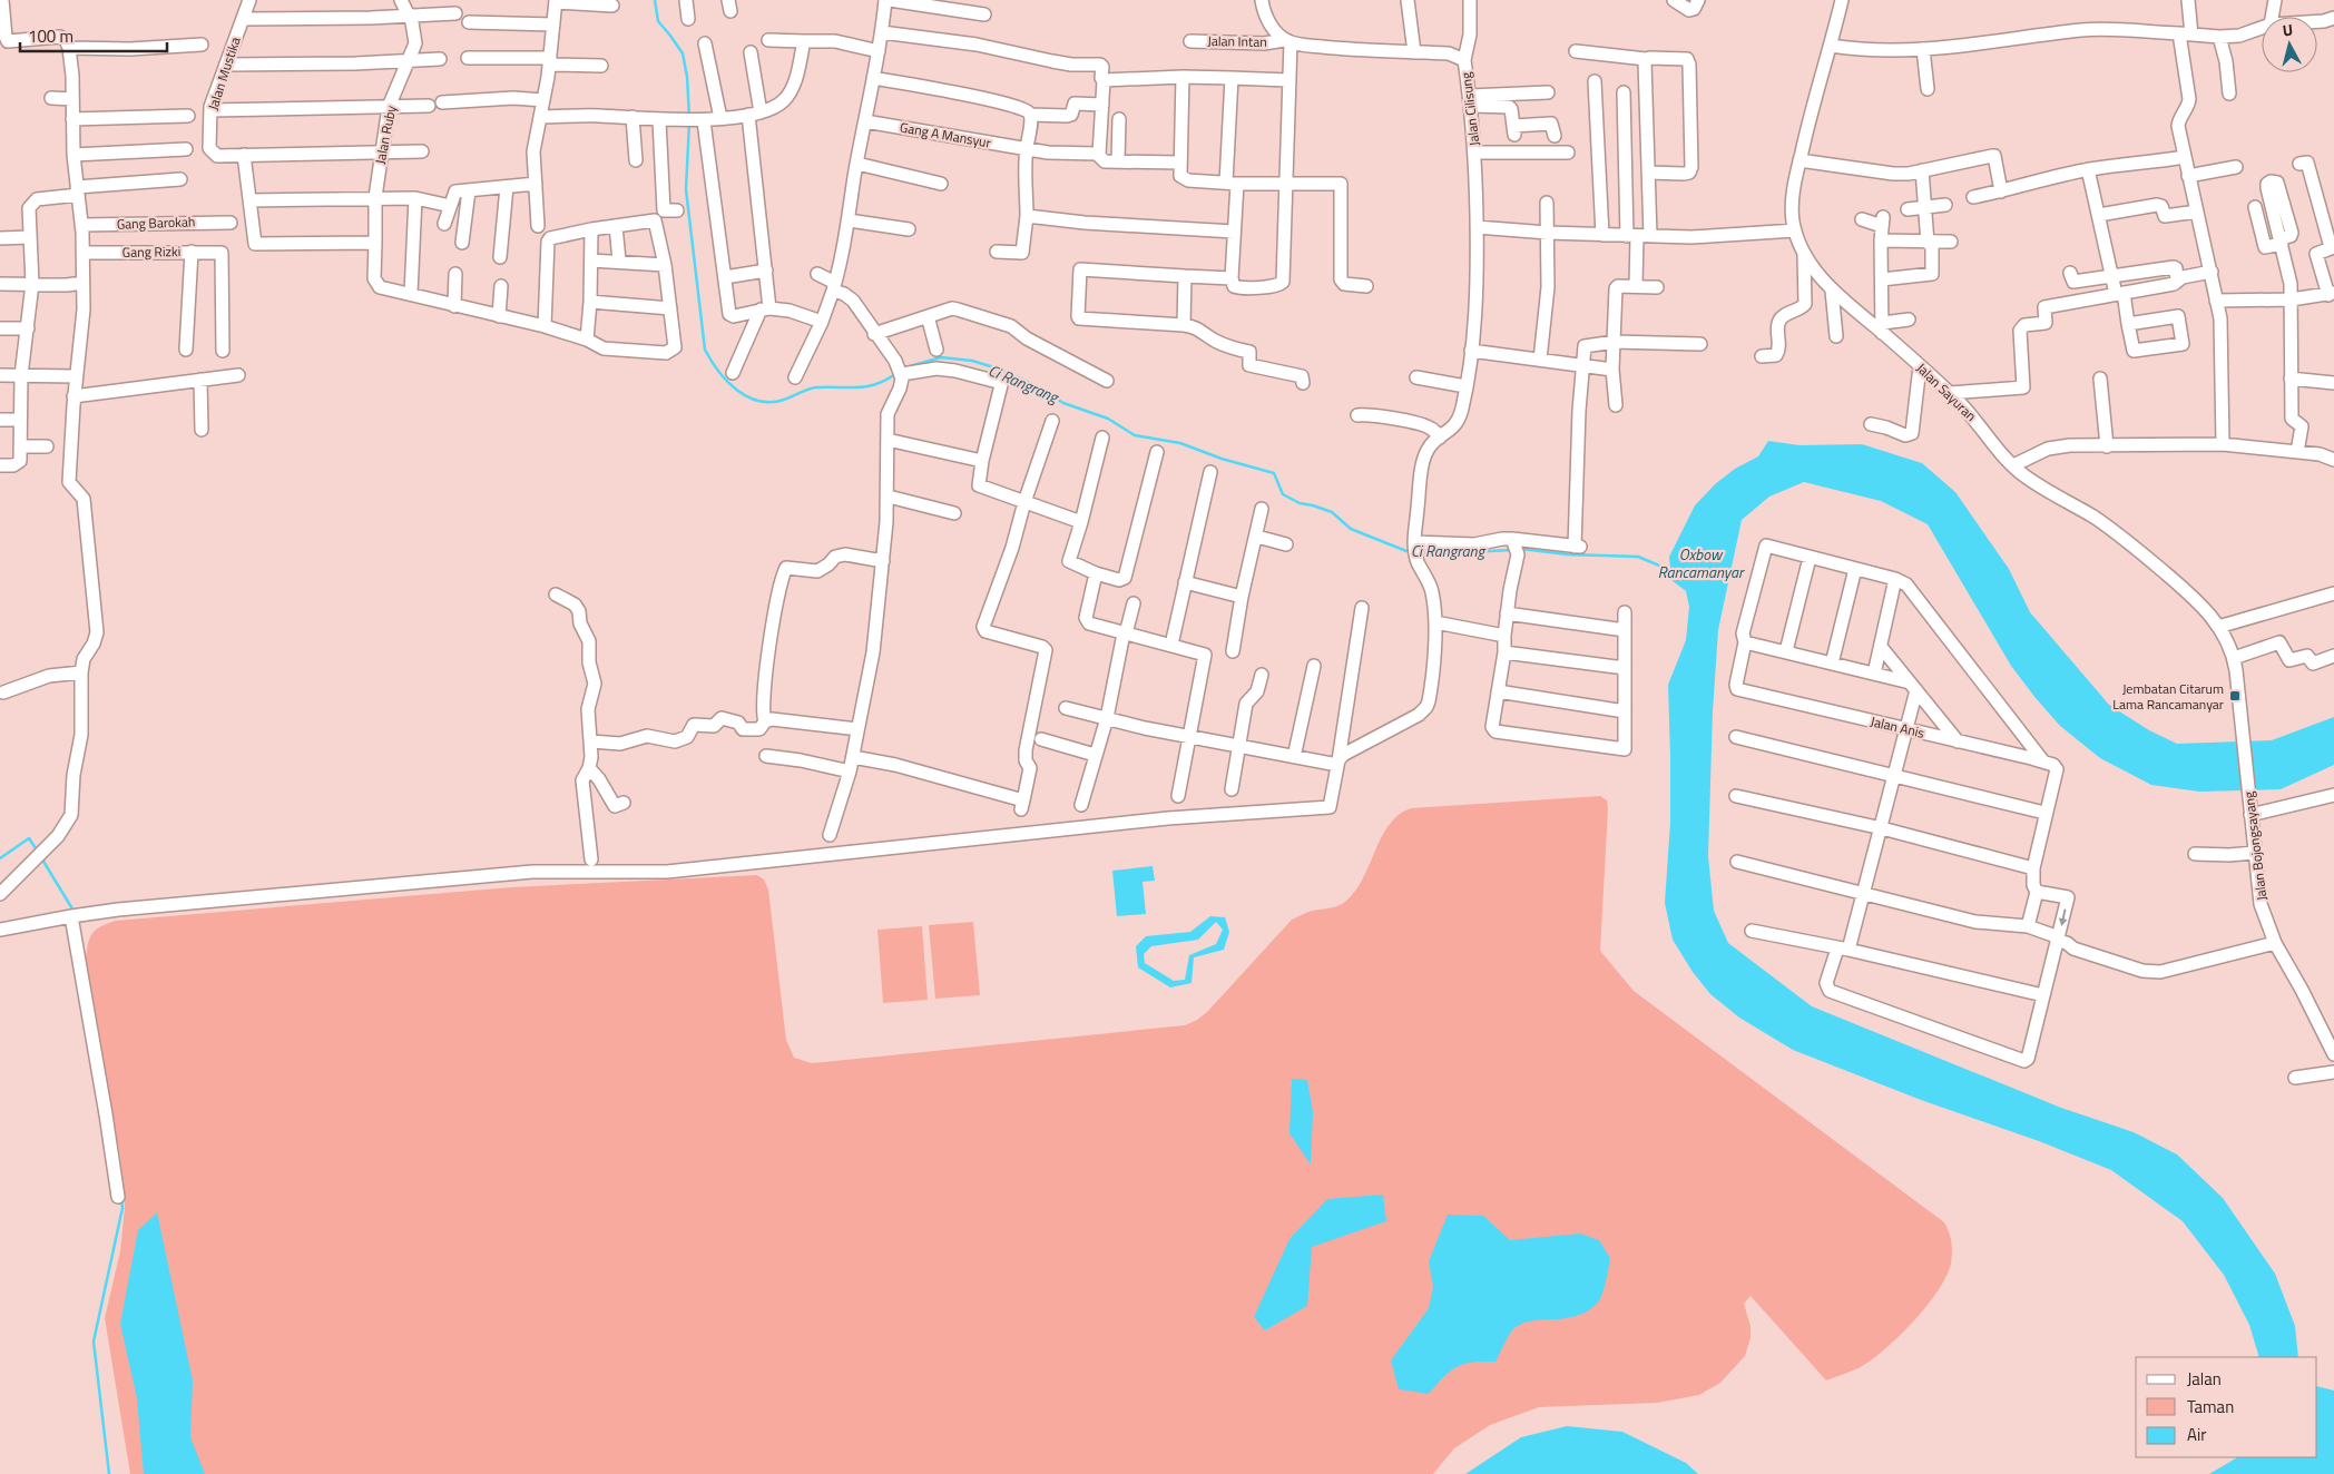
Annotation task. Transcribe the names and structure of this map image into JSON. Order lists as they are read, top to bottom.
{
  "streets": {
    "street": [
      "Jalan Intan",
      "Jalan Mustika",
      "Jalan Cilisung",
      "Jalan Ruby",
      "Gang A Mansyur",
      "Gang Barokah",
      "Gang Rizki",
      "Jalan Sayuran",
      "Jalan Anis",
      "Jalan Bojongsayang"
    ]
  },
  "crossings": [
    ["Jalan Intan", "Jalan Cilisung"],
    ["Jalan Sayuran", "Jalan Bojongsayang"]
  ],
  "water": ["Ci Rangrang", "Oxbow Rancamanyar"],
  "places": {
    "transit": ["Jembatan Citarum Lama Rancamanyar"]
  },
  "legend": ["Jalan", "Taman", "Air"],
  "scale_bar": "100 m",
  "north": "top"
}
